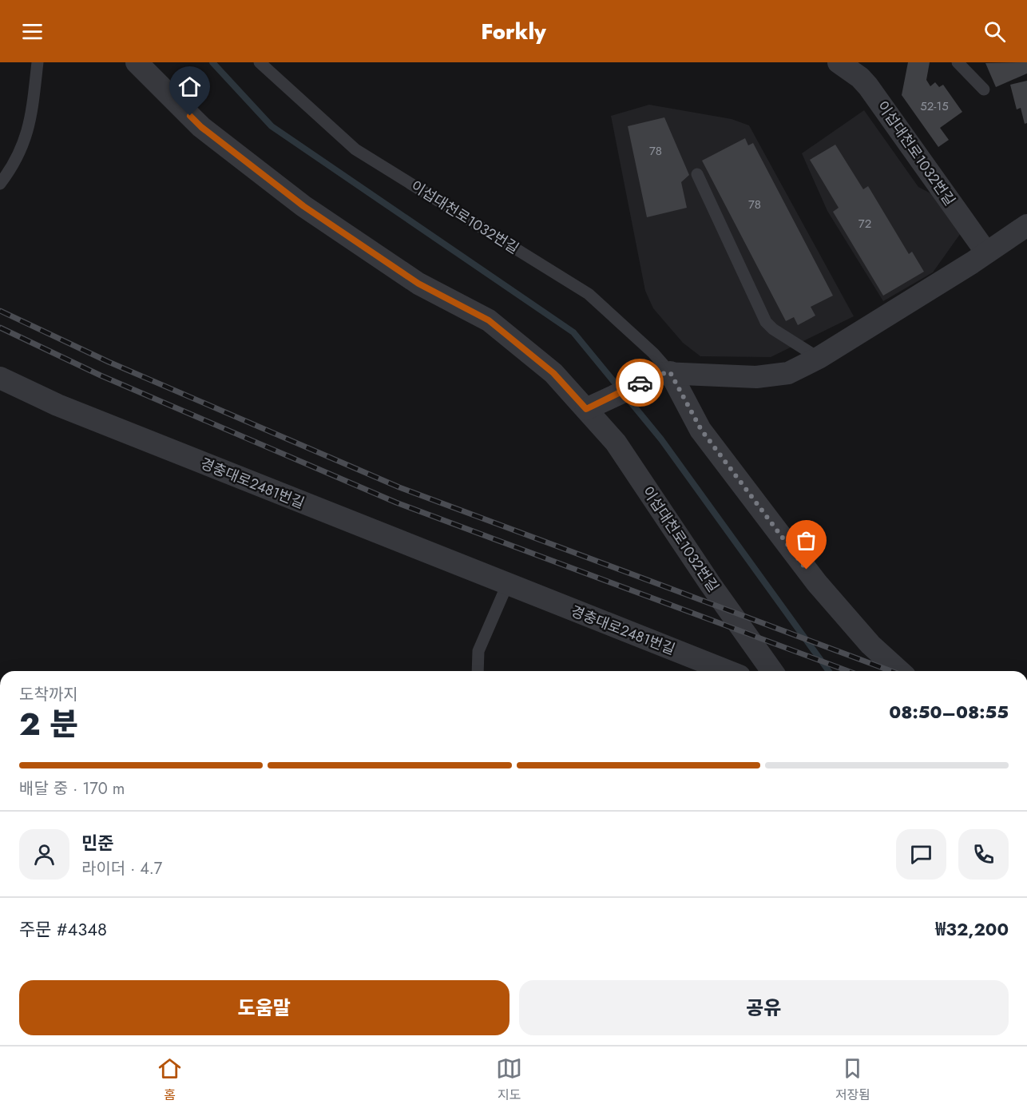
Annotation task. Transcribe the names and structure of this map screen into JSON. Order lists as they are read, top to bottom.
{
  "streets": {
    "street": ["이섭대천로1032번길", "경충대로2481번길"]
  },
  "house_numbers": [
    "52-15",
    "78",
    "78",
    "72"
  ],
  "page": {
    "header": "Forkly",
    "heading": ["2 분", "도착까지", "08:50–08:55"],
    "panel": [
      "민준",
      "라이더 · 4.7",
      "주문 #4348",
      "₩32,200"
    ],
    "bar": "배달 중 · 170 m",
    "buttons": ["도움말", "공유"],
    "tabs": ["홈", "지도", "저장됨"]
  }
}
